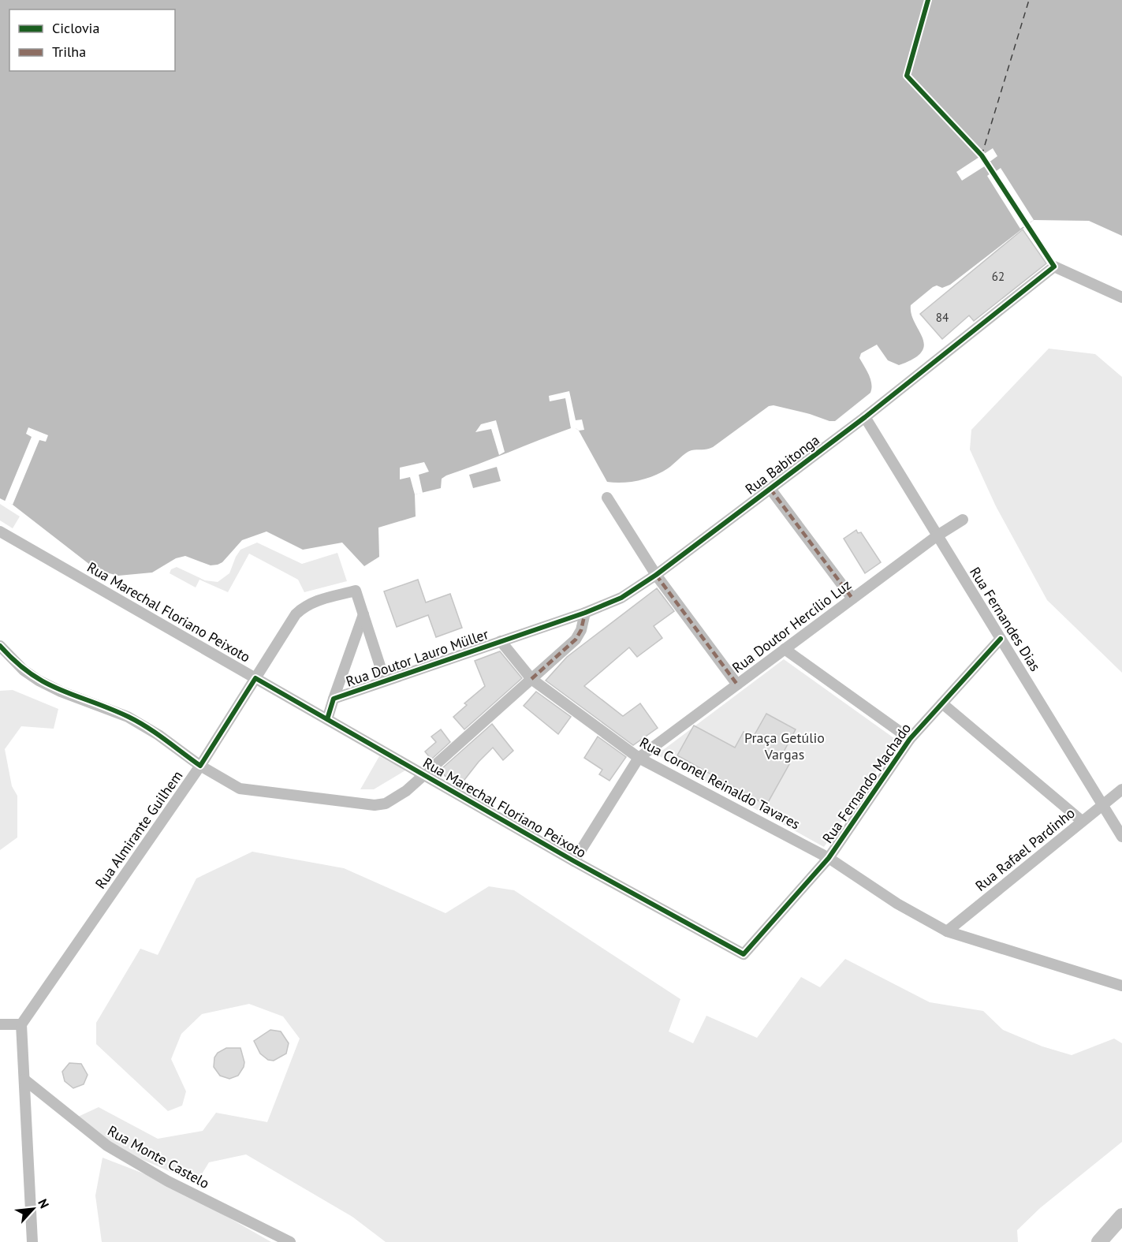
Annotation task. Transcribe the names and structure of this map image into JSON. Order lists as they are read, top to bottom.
{
  "streets": {
    "street": [
      "Rua Babitonga",
      "Rua Marechal Floriano Peixoto",
      "Rua Fernandes Dias",
      "Rua Doutor Hercílio Luz",
      "Rua Doutor Lauro Müller",
      "Rua Coronel Reinaldo Tavares",
      "Rua Fernando Machado",
      "Rua Almirante Guilhem",
      "Rua Rafael Pardinho",
      "Rua Monte Castelo"
    ]
  },
  "crossings": [
    ["Rua Babitonga", "Rua Fernandes Dias"],
    ["Rua Babitonga", "Rua Doutor Lauro Müller"],
    ["Rua Babitonga", "Rua Coronel Reinaldo Tavares"],
    ["Rua Marechal Floriano Peixoto", "Rua Doutor Lauro Müller"],
    ["Rua Marechal Floriano Peixoto", "Rua Fernando Machado"],
    ["Rua Marechal Floriano Peixoto", "Rua Almirante Guilhem"],
    ["Rua Fernandes Dias", "Rua Doutor Hercílio Luz"],
    ["Rua Fernandes Dias", "Rua Fernando Machado"],
    ["Rua Fernandes Dias", "Rua Rafael Pardinho"],
    ["Rua Doutor Hercílio Luz", "Rua Coronel Reinaldo Tavares"],
    ["Rua Doutor Lauro Müller", "Rua Coronel Reinaldo Tavares"],
    ["Rua Doutor Lauro Müller", "Rua Almirante Guilhem"],
    ["Rua Coronel Reinaldo Tavares", "Rua Fernando Machado"],
    ["Rua Coronel Reinaldo Tavares", "Rua Rafael Pardinho"]
  ],
  "parks": ["Praça Getúlio Vargas"],
  "house_numbers": ["62", "84"],
  "legend": ["Ciclovia", "Trilha"],
  "north": "top right"
}
